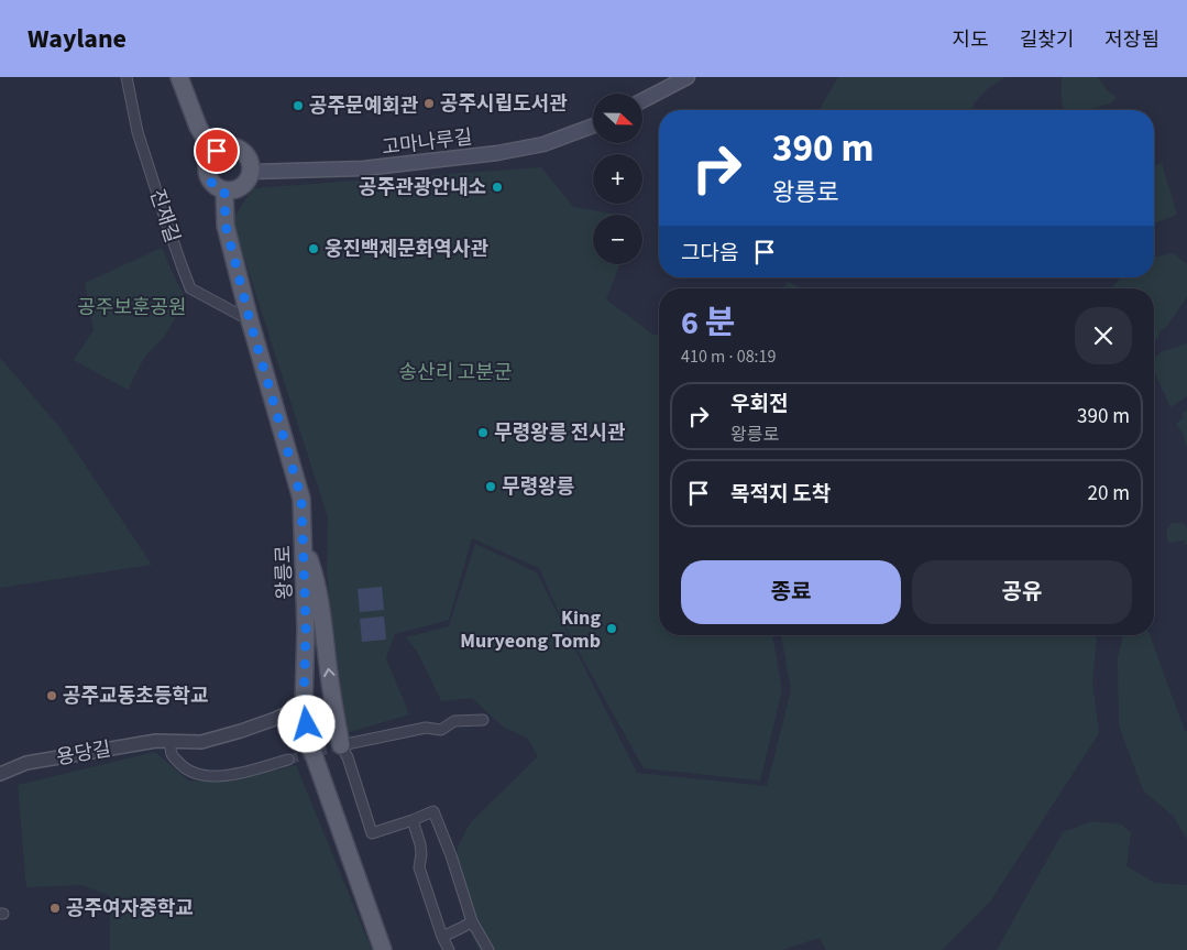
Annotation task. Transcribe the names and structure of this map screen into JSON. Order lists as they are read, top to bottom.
{
  "streets": {
    "main road": ["고마나루길", "왕릉로"],
    "street": ["진재길", "용당길"]
  },
  "crossings": [
    ["고마나루길", "왕릉로"],
    ["진재길", "왕릉로"],
    ["왕릉로", "용당길"]
  ],
  "parks": ["공주보훈공원", "송산리 고분군"],
  "places": [
    "공주시립도서관",
    "공주문예회관",
    "공주관광안내소",
    "웅진백제문화역사관",
    "무령왕릉 전시관",
    "무령왕릉",
    "King Muryeong Tomb",
    "공주교동초등학교",
    "공주여자중학교"
  ],
  "north": "right",
  "page": {
    "header": "Waylane",
    "nav": ["지도", "길찾기", "저장됨"],
    "map_buttons": ["+", "−"],
    "turn": ["390 m", "왕릉로"],
    "then": "그다음",
    "heading": ["6 분", "410 m · 08:19"],
    "list": [
      {
        "name": "우회전",
        "note": "왕릉로",
        "value": "390 m"
      },
      {
        "name": "목적지 도착",
        "value": "20 m"
      }
    ],
    "buttons": ["종료", "공유"]
  }
}
